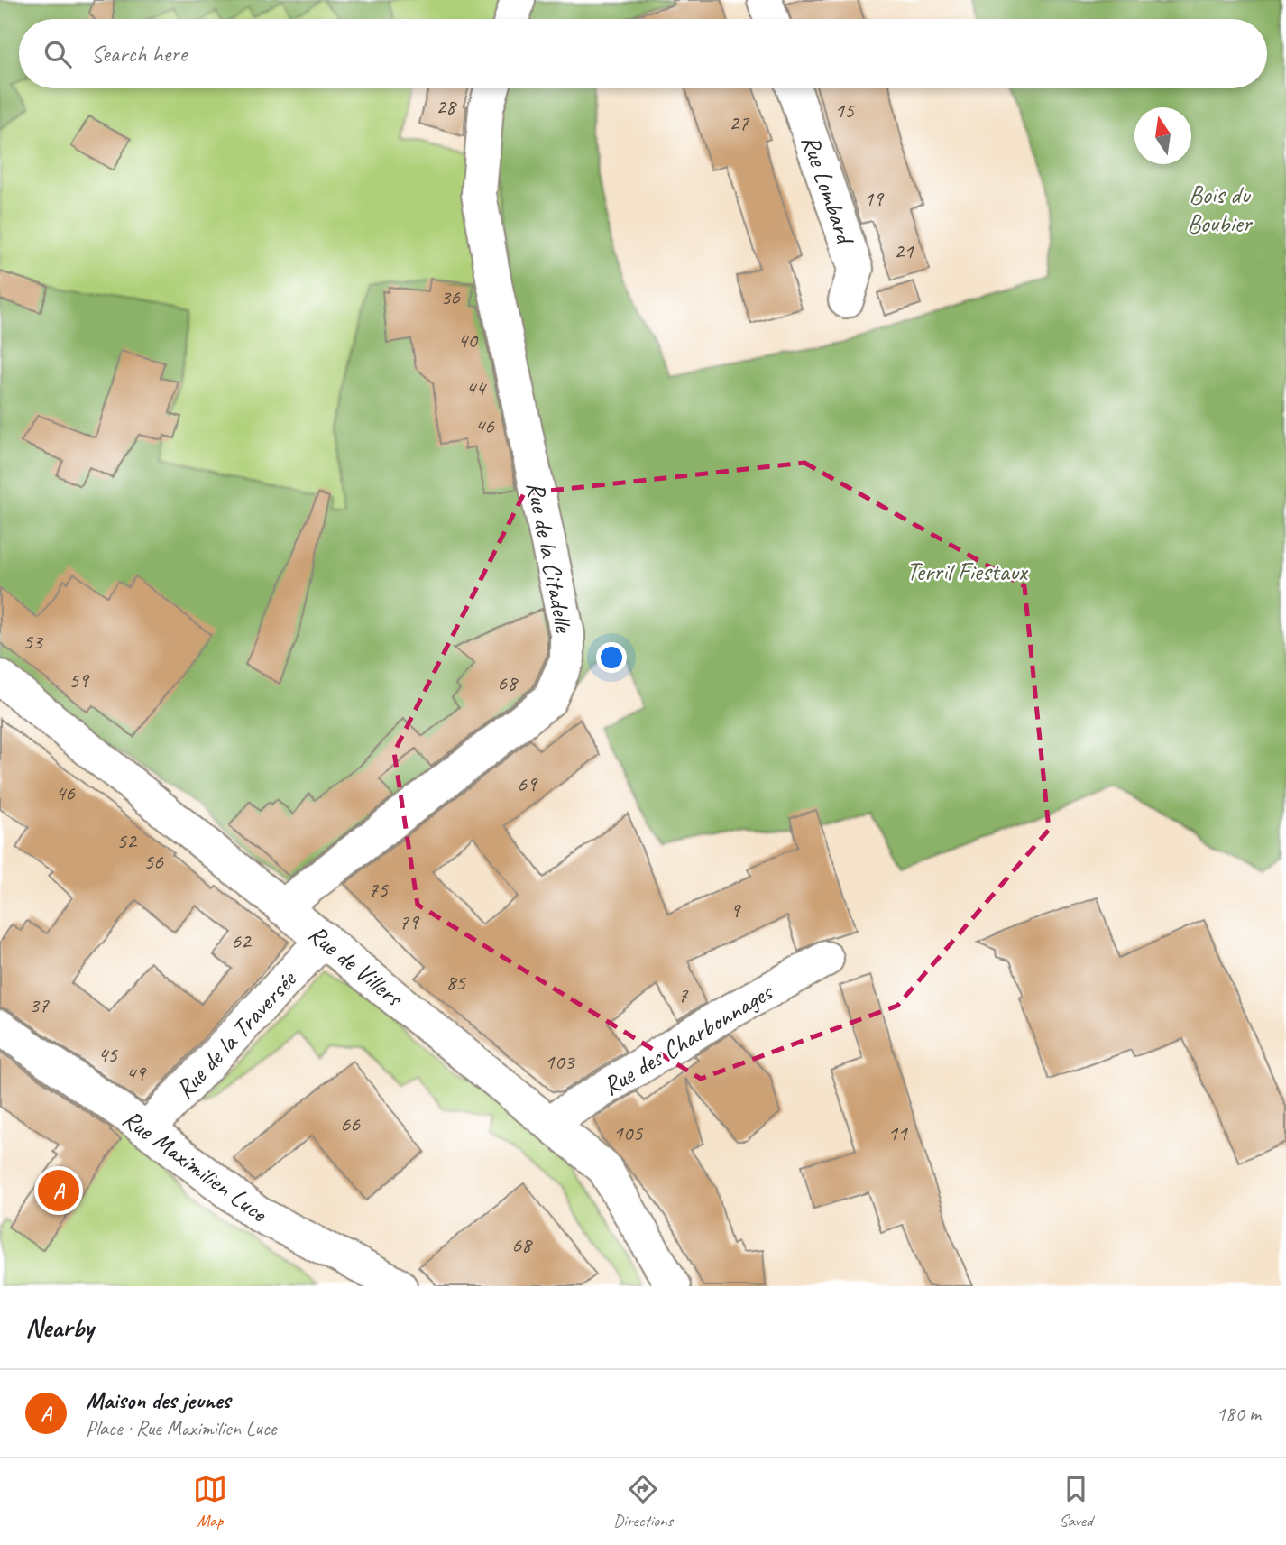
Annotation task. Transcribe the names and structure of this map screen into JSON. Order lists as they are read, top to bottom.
{
  "streets": {
    "street": [
      "Rue Lombard",
      "Rue de la Citadelle",
      "Rue de Villers",
      "Rue de la Traversée",
      "Rue des Charbonnages",
      "Rue Maximilien Luce"
    ]
  },
  "crossings": [
    ["Rue de la Citadelle", "Rue de Villers"],
    ["Rue de Villers", "Rue de la Traversée"],
    ["Rue de Villers", "Rue des Charbonnages"],
    ["Rue de la Traversée", "Rue Maximilien Luce"]
  ],
  "parks": ["Bois du Boubier", "Terril Fiestaux"],
  "house_numbers": [
    "28",
    "15",
    "27",
    "19",
    "21",
    "36",
    "40",
    "44",
    "46",
    "53",
    "59",
    "68",
    "69",
    "46",
    "52",
    "56",
    "75",
    "9",
    "79",
    "62",
    "85",
    "7",
    "37",
    "45",
    "103",
    "49",
    "66",
    "105",
    "11",
    "68"
  ],
  "north": "top",
  "page": {
    "search": "Search here",
    "pins": "A",
    "heading": "Nearby",
    "list": [
      {
        "mark": "A",
        "name": "Maison des jeunes",
        "note": "Place · Rue Maximilien Luce",
        "value": "180 m"
      }
    ],
    "nav": ["Map", "Directions", "Saved"]
  }
}
